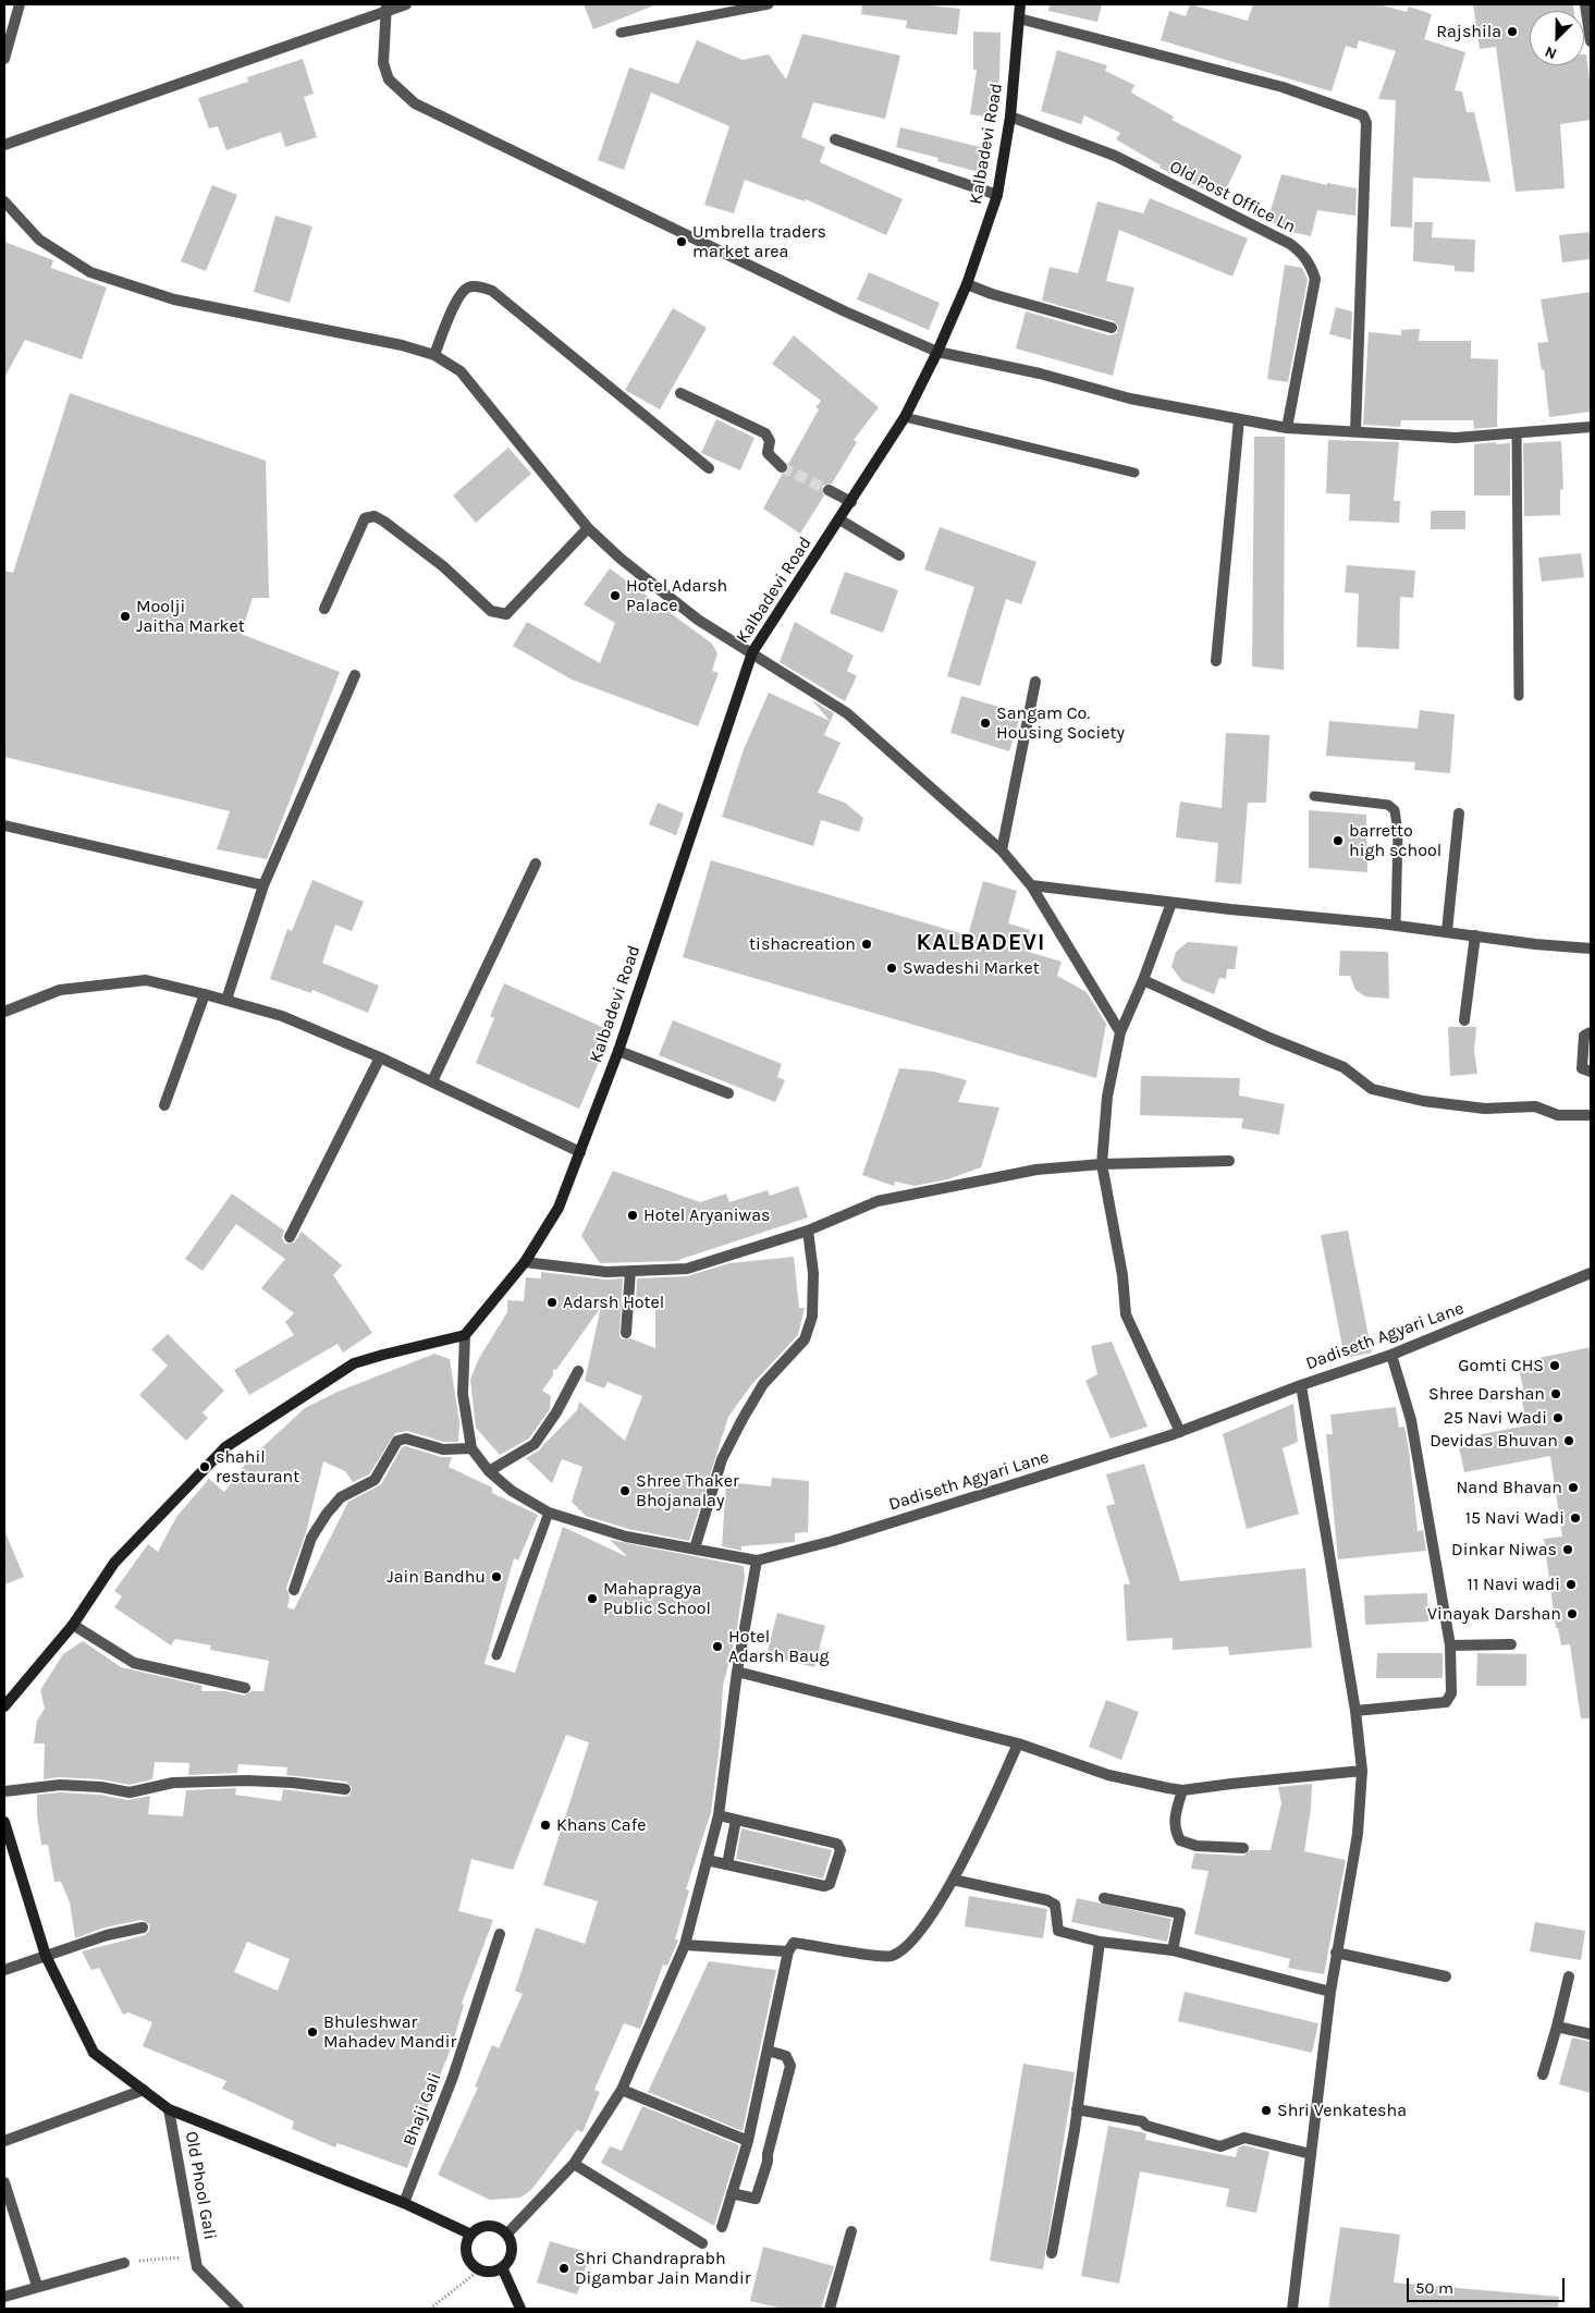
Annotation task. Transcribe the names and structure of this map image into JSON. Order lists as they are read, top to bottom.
{
  "streets": {
    "main road": ["Kalbadevi Road"],
    "street": [
      "Old Post Office Ln",
      "Dadiseth Agyari Lane",
      "Bhaji Gali",
      "Old Phool Gali"
    ]
  },
  "crossings": [
    ["Kalbadevi Road", "Old Post Office Ln"],
    ["Kalbadevi Road", "Dadiseth Agyari Lane"]
  ],
  "districts": ["KALBADEVI"],
  "places": [
    "Rajshila",
    "Umbrella traders market area",
    "Hotel Adarsh Palace",
    "Moolji Jaitha Market",
    "Sangam Co. Housing Society",
    "barretto high school",
    "tishacreation",
    "Swadeshi Market",
    "Hotel Aryaniwas",
    "Adarsh Hotel",
    "Gomti CHS",
    "Shree Darshan",
    "25 Navi Wadi",
    "Devidas Bhuvan",
    "shahil restaurant",
    "Nand Bhavan",
    "Shree Thaker Bhojanalay",
    "15 Navi Wadi",
    "Dinkar Niwas",
    "Jain Bandhu",
    "11 Navi wadi",
    "Mahapragya Public School",
    "Vinayak Darshan",
    "Hotel Adarsh Baug",
    "Khans Cafe",
    "Bhuleshwar Mahadev Mandir",
    "Shri Venkatesha",
    "Shri Chandraprabh Digambar Jain Mandir"
  ],
  "scale_bar": "50 m",
  "north": "bottom left"
}
